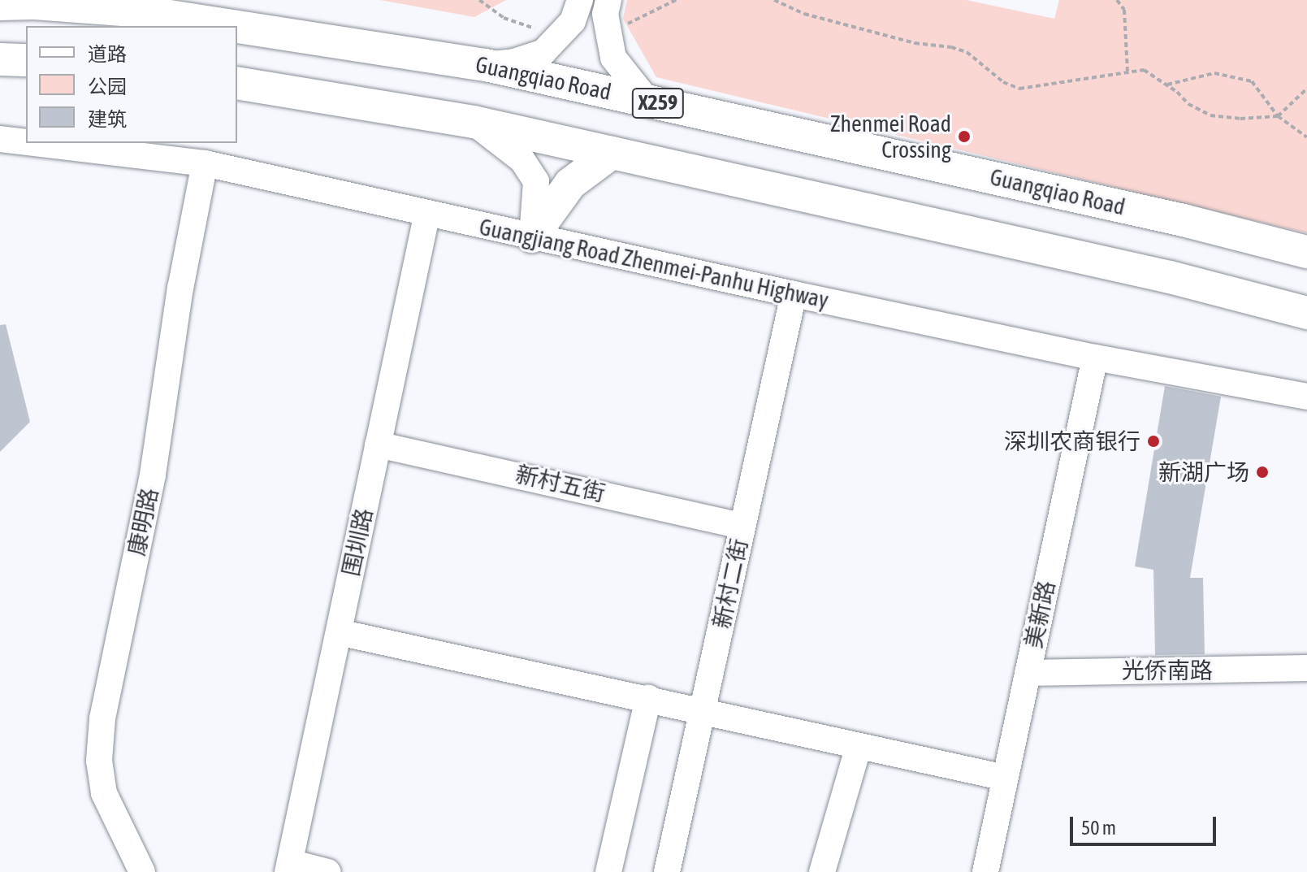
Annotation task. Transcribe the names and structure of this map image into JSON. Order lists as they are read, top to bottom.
{
  "streets": {
    "main road": ["Guangqiao Road", "X259"],
    "street": [
      "Guangjiang Road Zhenmei-Panhu Highway",
      "新村五街",
      "康明路",
      "围圳路",
      "新村二街",
      "美新路",
      "光侨南路"
    ]
  },
  "crossings": [
    ["Guangjiang Road Zhenmei-Panhu Highway", "康明路"],
    ["Guangjiang Road Zhenmei-Panhu Highway", "围圳路"],
    ["Guangjiang Road Zhenmei-Panhu Highway", "新村二街"],
    ["Guangjiang Road Zhenmei-Panhu Highway", "美新路"],
    ["新村五街", "围圳路"],
    ["新村五街", "新村二街"],
    ["美新路", "光侨南路"]
  ],
  "places": ["Zhenmei Road Crossing", "深圳农商银行", "新湖广场"],
  "legend": ["道路", "公园", "建筑"],
  "scale_bar": "50 m"
}
